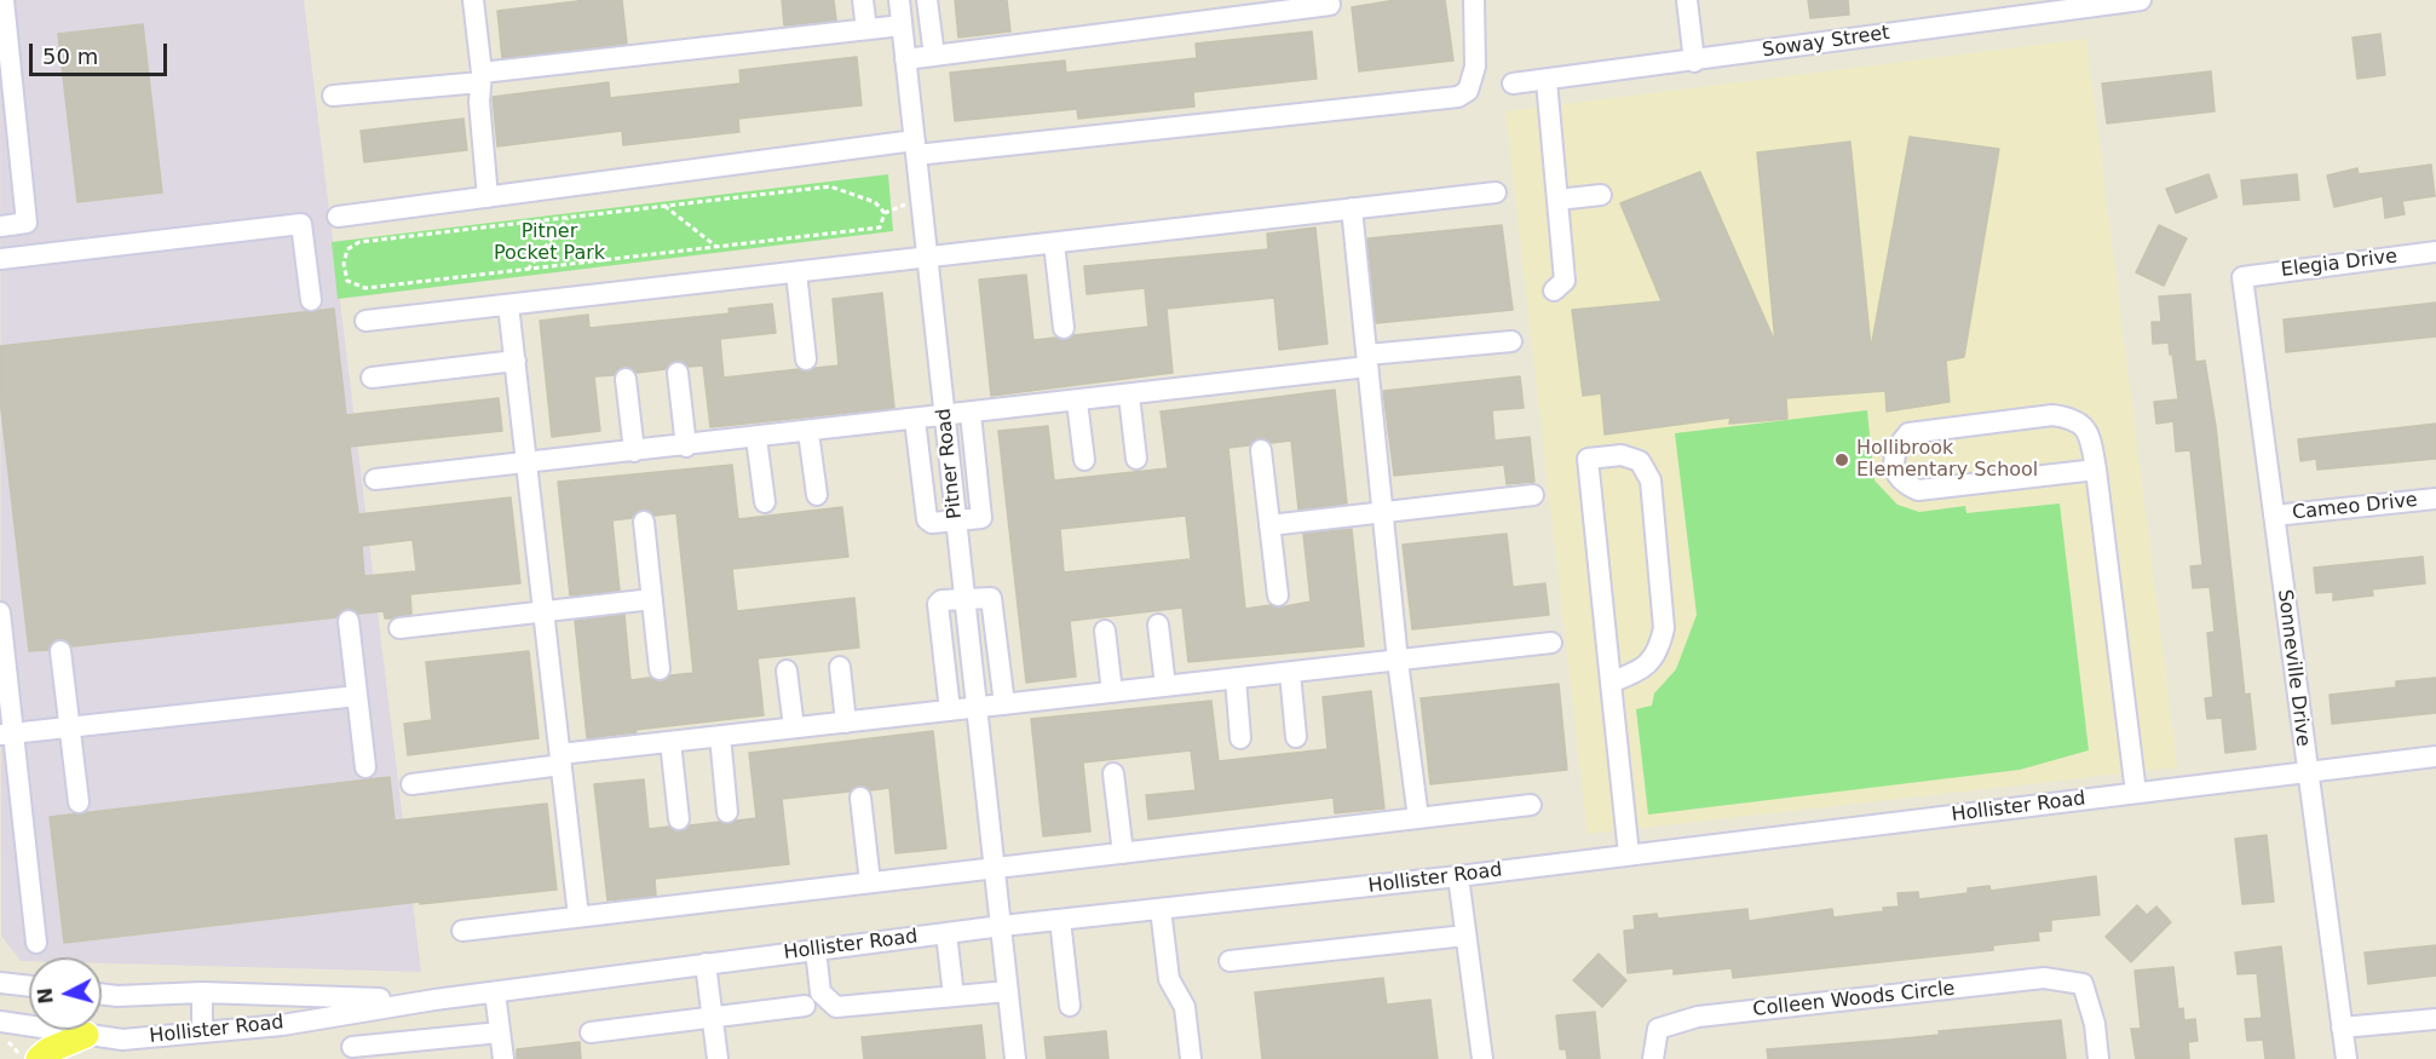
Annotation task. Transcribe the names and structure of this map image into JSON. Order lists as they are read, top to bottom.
{
  "streets": {
    "street": [
      "Soway Street",
      "Elegia Drive",
      "Pitner Road",
      "Cameo Drive",
      "Sonneville Drive",
      "Hollister Road",
      "Colleen Woods Circle"
    ]
  },
  "crossings": [
    ["Elegia Drive", "Sonneville Drive"],
    ["Pitner Road", "Hollister Road"],
    ["Cameo Drive", "Sonneville Drive"],
    ["Sonneville Drive", "Hollister Road"]
  ],
  "parks": ["Pitner Pocket Park"],
  "places": ["Hollibrook Elementary School"],
  "scale_bar": "50 m",
  "north": "left"
}
